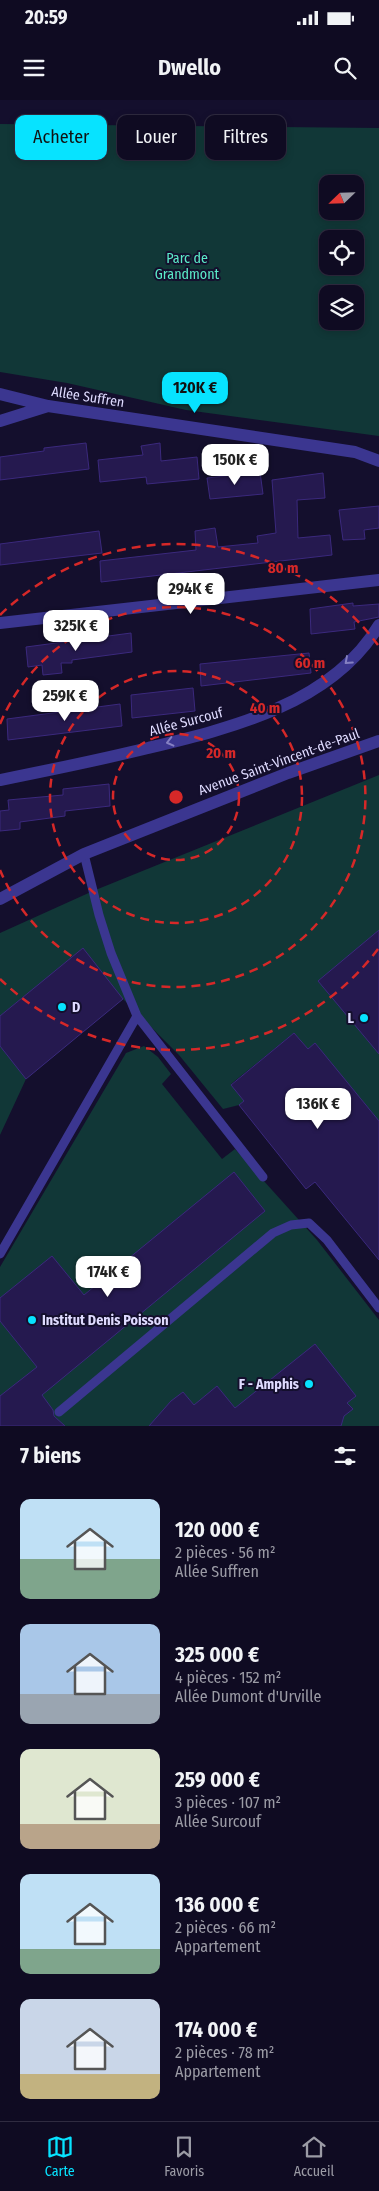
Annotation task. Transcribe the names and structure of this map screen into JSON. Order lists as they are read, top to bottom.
{
  "streets": {
    "street": ["Allée Suffren", "Allée Surcouf", "Avenue Saint-Vincent-de-Paul"]
  },
  "one_way": ["Allée Surcouf"],
  "parks": ["Parc de Grandmont"],
  "places": [
    "D",
    "L",
    "Institut Denis Poisson",
    "F - Amphis"
  ],
  "north": "bottom left",
  "page": {
    "status": "20:59",
    "header": "Dwello",
    "chip": ["Acheter", "Louer", "Filtres"],
    "price": [
      "120K €",
      "150K €",
      "294K €",
      "325K €",
      "259K €",
      "136K €",
      "174K €"
    ],
    "heading": "7 biens",
    "list": [
      {
        "name": "120 000 €",
        "note": "2 pièces · 56 m² · Allée Suffren"
      },
      {
        "name": "325 000 €",
        "note": "4 pièces · 152 m² · Allée Dumont d'Urville"
      },
      {
        "name": "259 000 €",
        "note": "3 pièces · 107 m² · Allée Surcouf"
      },
      {
        "name": "136 000 €",
        "note": "2 pièces · 66 m² · Appartement"
      },
      {
        "name": "174 000 €",
        "note": "2 pièces · 78 m² · Appartement"
      }
    ],
    "tabs": ["Carte", "Favoris", "Accueil"]
  },
  "rings": [
    "80 m",
    "60 m",
    "40 m",
    "20 m"
  ]
}
